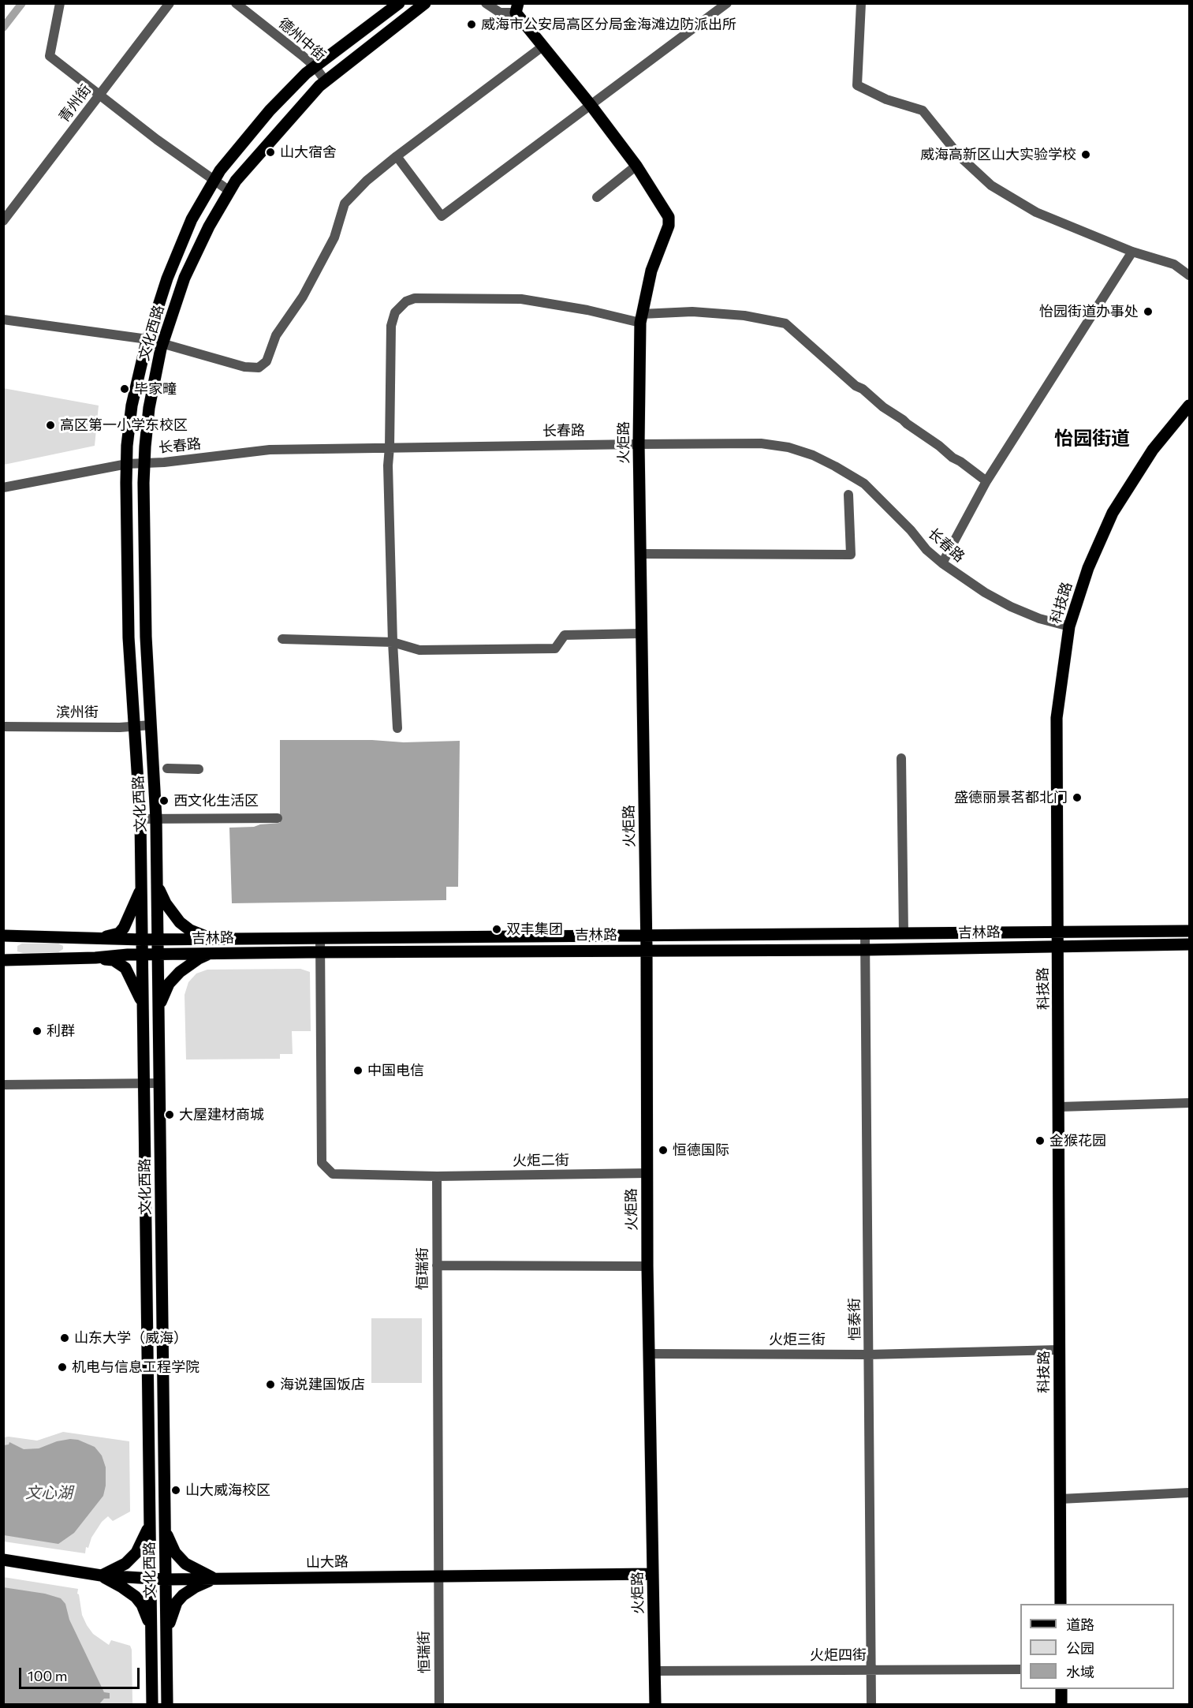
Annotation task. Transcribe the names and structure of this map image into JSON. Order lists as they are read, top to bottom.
{
  "streets": {
    "main road": [
      "文化西路",
      "火炬路",
      "科技路",
      "吉林路",
      "山大路"
    ],
    "street": [
      "德州中街",
      "青州街",
      "长春路",
      "滨州街",
      "火炬二街",
      "恒瑞街",
      "恒泰街",
      "火炬三街",
      "火炬四街"
    ]
  },
  "crossings": [
    ["德州中街", "文化西路"],
    ["文化西路", "长春路"],
    ["文化西路", "滨州街"],
    ["文化西路", "吉林路"],
    ["文化西路", "山大路"],
    ["长春路", "火炬路"],
    ["长春路", "科技路"],
    ["火炬路", "吉林路"],
    ["火炬路", "火炬二街"],
    ["火炬路", "火炬三街"],
    ["火炬路", "山大路"],
    ["火炬路", "火炬四街"],
    ["科技路", "吉林路"],
    ["科技路", "火炬三街"],
    ["吉林路", "恒泰街"],
    ["火炬二街", "恒瑞街"],
    ["恒瑞街", "山大路"],
    ["恒泰街", "火炬三街"],
    ["恒泰街", "火炬四街"]
  ],
  "districts": ["怡园街道"],
  "water": ["文心湖"],
  "places": [
    "威海市公安局高区分局金海滩边防派出所",
    "山大宿舍",
    "威海高新区山大实验学校",
    "怡园街道办事处",
    "毕家疃",
    "高区第一小学东校区",
    "盛德丽景茗都北门",
    "西文化生活区",
    "双丰集团",
    "利群",
    "中国电信",
    "大屋建材商城",
    "金猴花园",
    "恒德国际",
    "山东大学（威海）",
    "机电与信息工程学院",
    "海说建国饭店",
    "山大威海校区"
  ],
  "legend": ["道路", "公园", "水域"],
  "scale_bar": "100 m"
}
